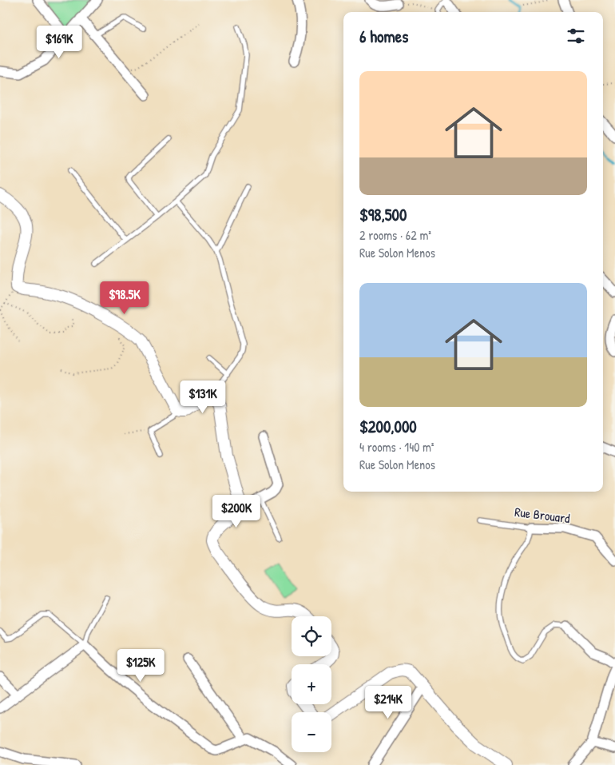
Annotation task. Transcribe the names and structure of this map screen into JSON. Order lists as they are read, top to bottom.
{
  "streets": {
    "street": ["Rue Brouard"]
  },
  "page": {
    "heading": "6 homes",
    "price": [
      "$169K",
      "$98.5K",
      "$131K",
      "$200K",
      "$125K",
      "$214K"
    ],
    "list": [
      {
        "name": "$98,500",
        "note": "2 rooms · 62 m² · Rue Solon Menos"
      },
      {
        "name": "$200,000",
        "note": "4 rooms · 140 m² · Rue Solon Menos"
      }
    ],
    "map_buttons": ["+", "−"]
  }
}
